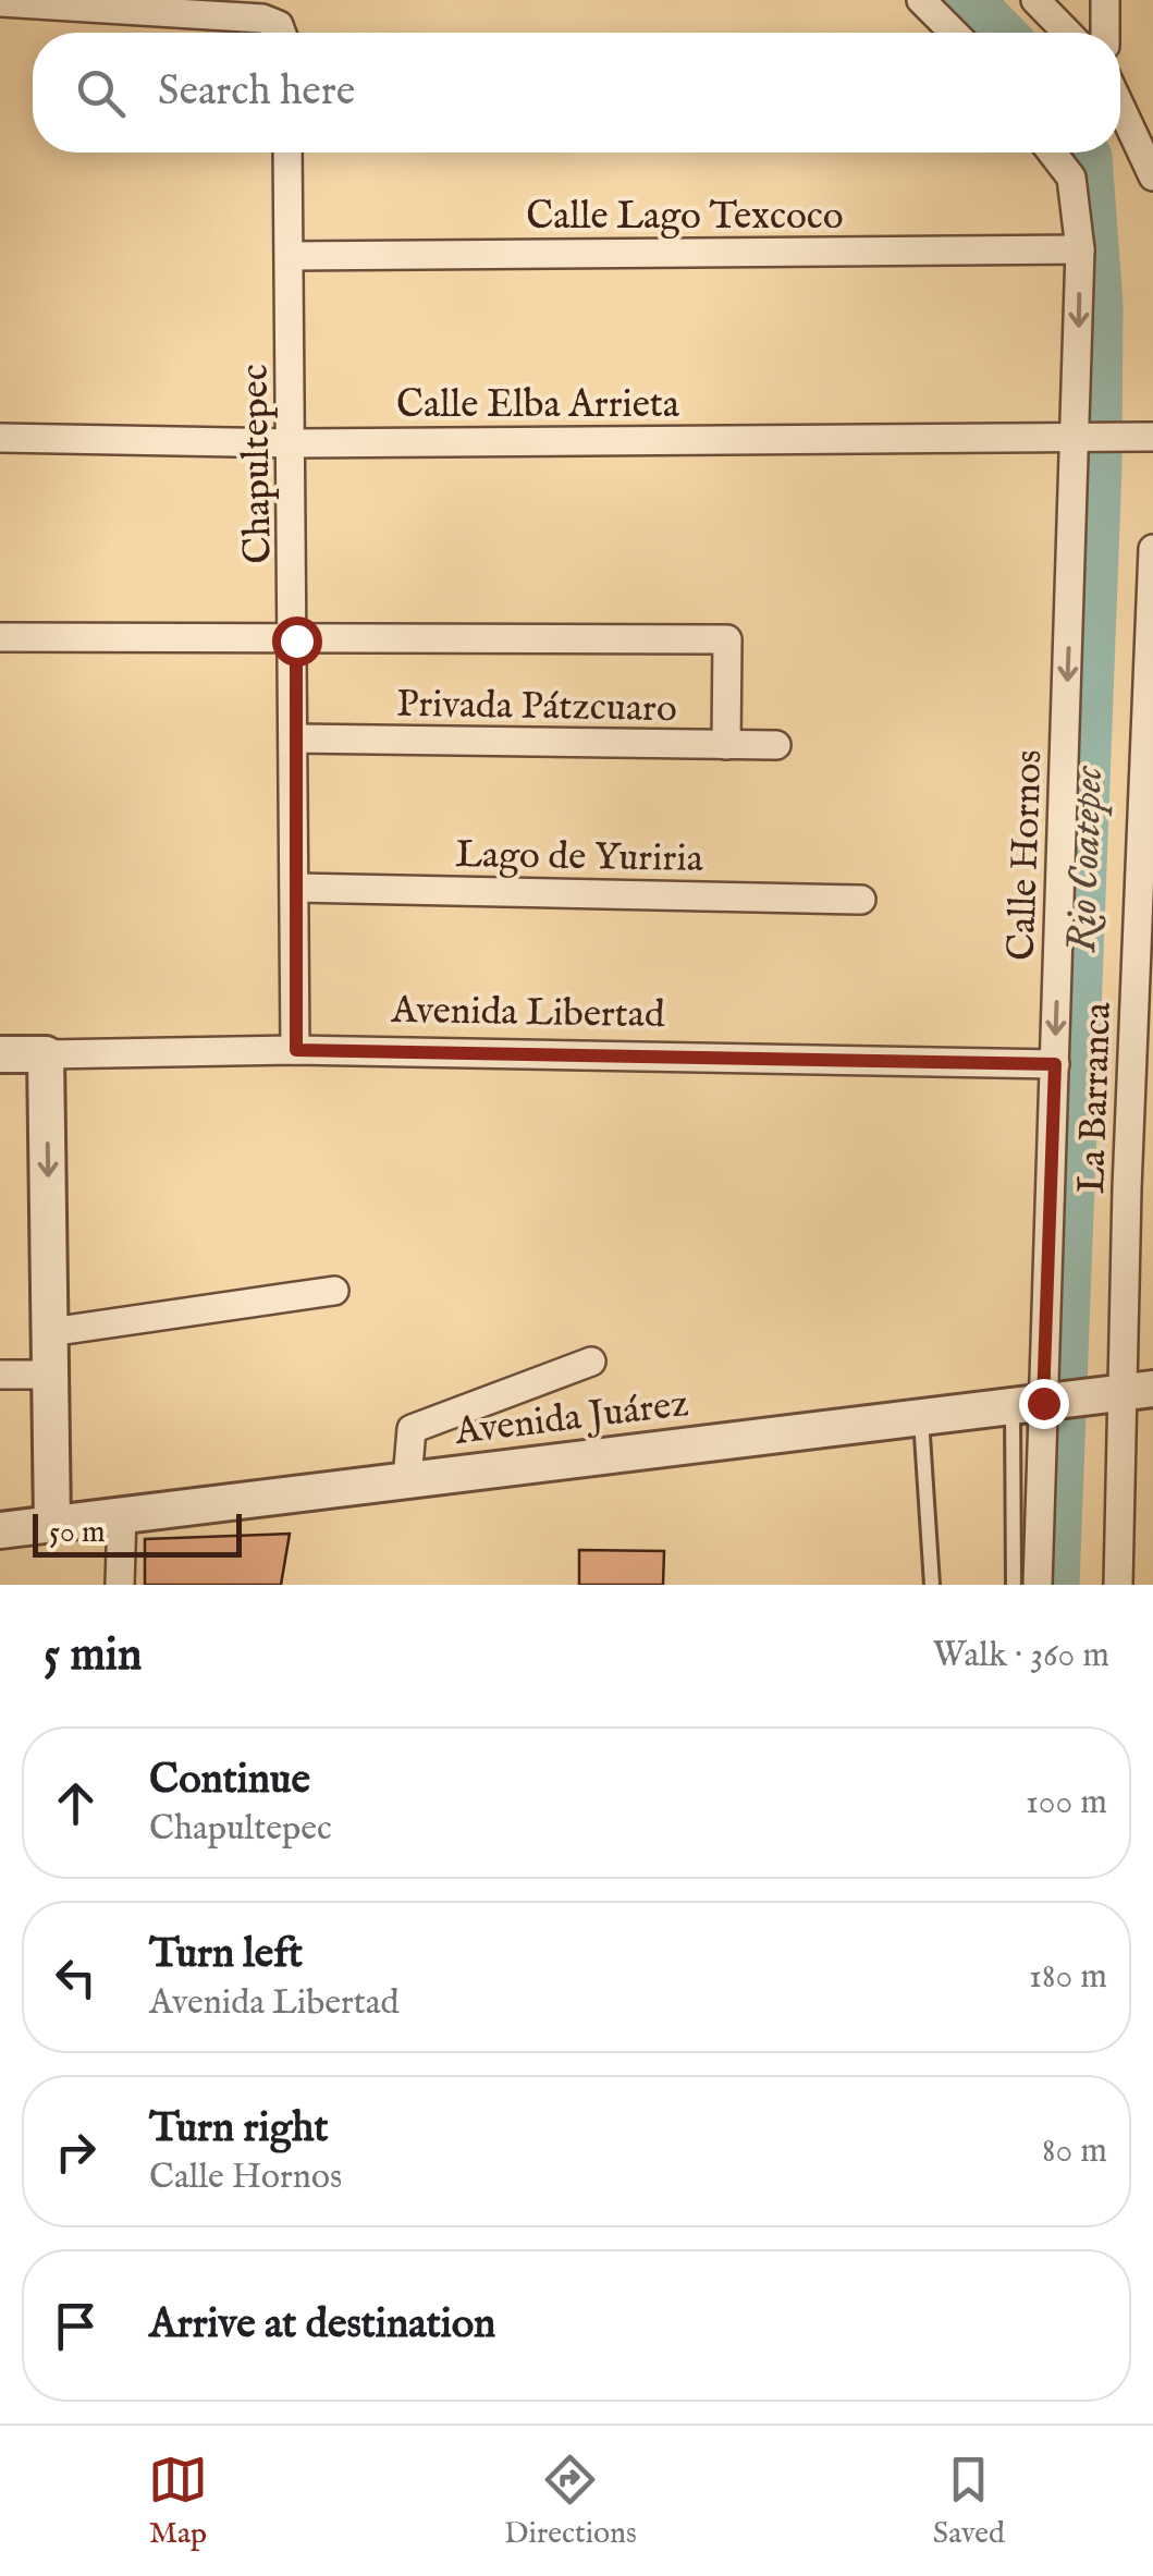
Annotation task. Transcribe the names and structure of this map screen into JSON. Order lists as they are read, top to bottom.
{
  "streets": {
    "street": [
      "Calle Lago Texcoco",
      "Calle Elba Arrieta",
      "Chapultepec",
      "Privada Pátzcuaro",
      "Lago de Yuriria",
      "Calle Hornos",
      "Avenida Libertad",
      "La Barranca",
      "Avenida Juárez"
    ]
  },
  "crossings": [
    ["Calle Lago Texcoco", "Chapultepec"],
    ["Calle Lago Texcoco", "Calle Hornos"],
    ["Calle Elba Arrieta", "Chapultepec"],
    ["Calle Elba Arrieta", "Calle Hornos"],
    ["Chapultepec", "Privada Pátzcuaro"],
    ["Chapultepec", "Lago de Yuriria"],
    ["Chapultepec", "Avenida Libertad"],
    ["Calle Hornos", "Avenida Libertad"],
    ["Calle Hornos", "Avenida Juárez"],
    ["La Barranca", "Avenida Juárez"]
  ],
  "one_way": ["Calle Hornos"],
  "water": ["Rio Coatepec"],
  "scale_bar": "50 m",
  "page": {
    "search": "Search here",
    "scale": "50 m",
    "heading": ["5 min", "Walk · 360 m"],
    "list": [
      ["Continue", "Chapultepec", "100 m"],
      ["Turn left", "Avenida Libertad", "180 m"],
      ["Turn right", "Calle Hornos", "80 m"],
      "Arrive at destination"
    ],
    "nav": ["Map", "Directions", "Saved"]
  }
}
